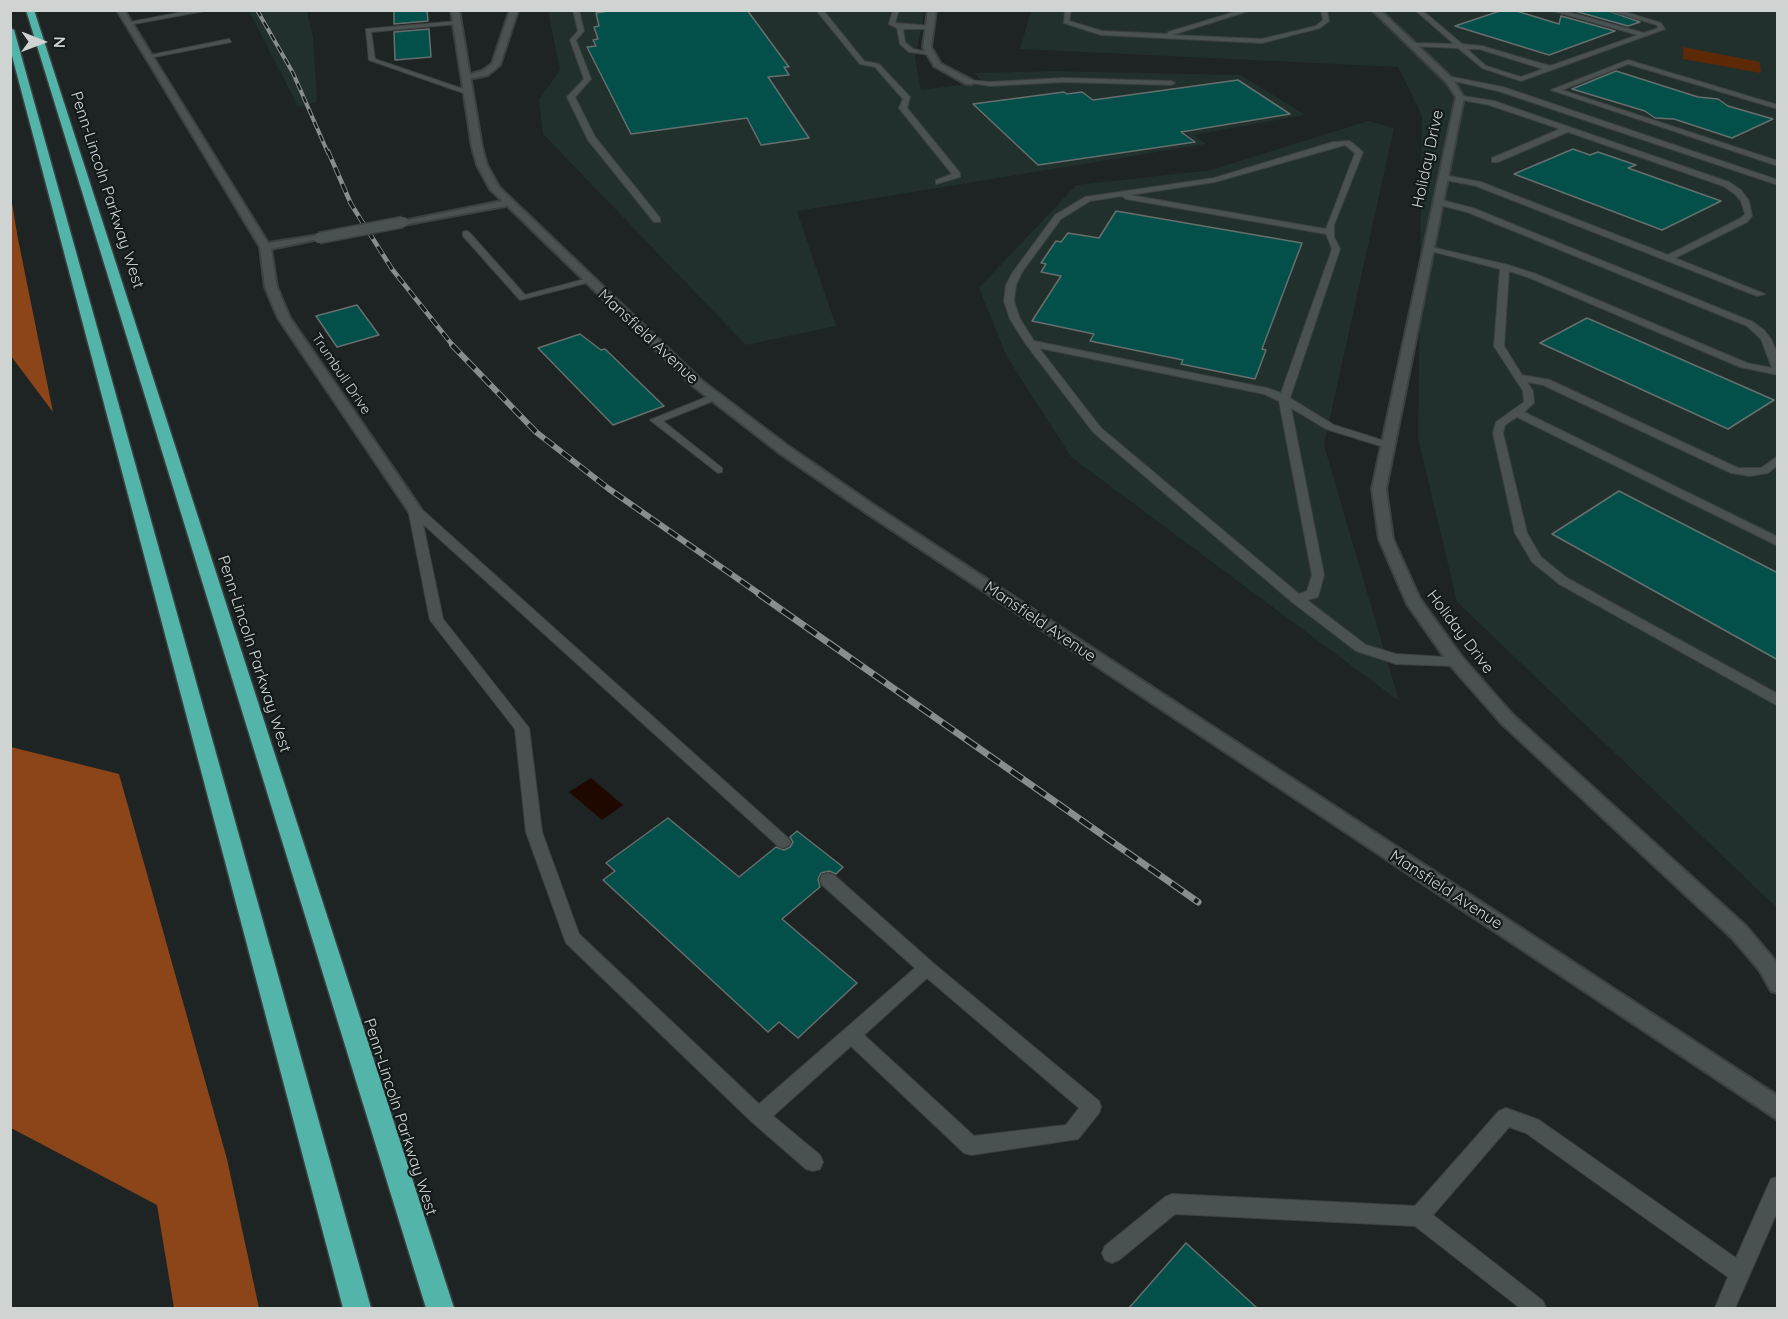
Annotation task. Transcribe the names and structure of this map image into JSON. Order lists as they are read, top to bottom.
{
  "streets": {
    "highway": ["Penn-Lincoln Parkway West"],
    "street": ["Holiday Drive", "Mansfield Avenue", "Trumbull Drive"]
  },
  "north": "right"
}
